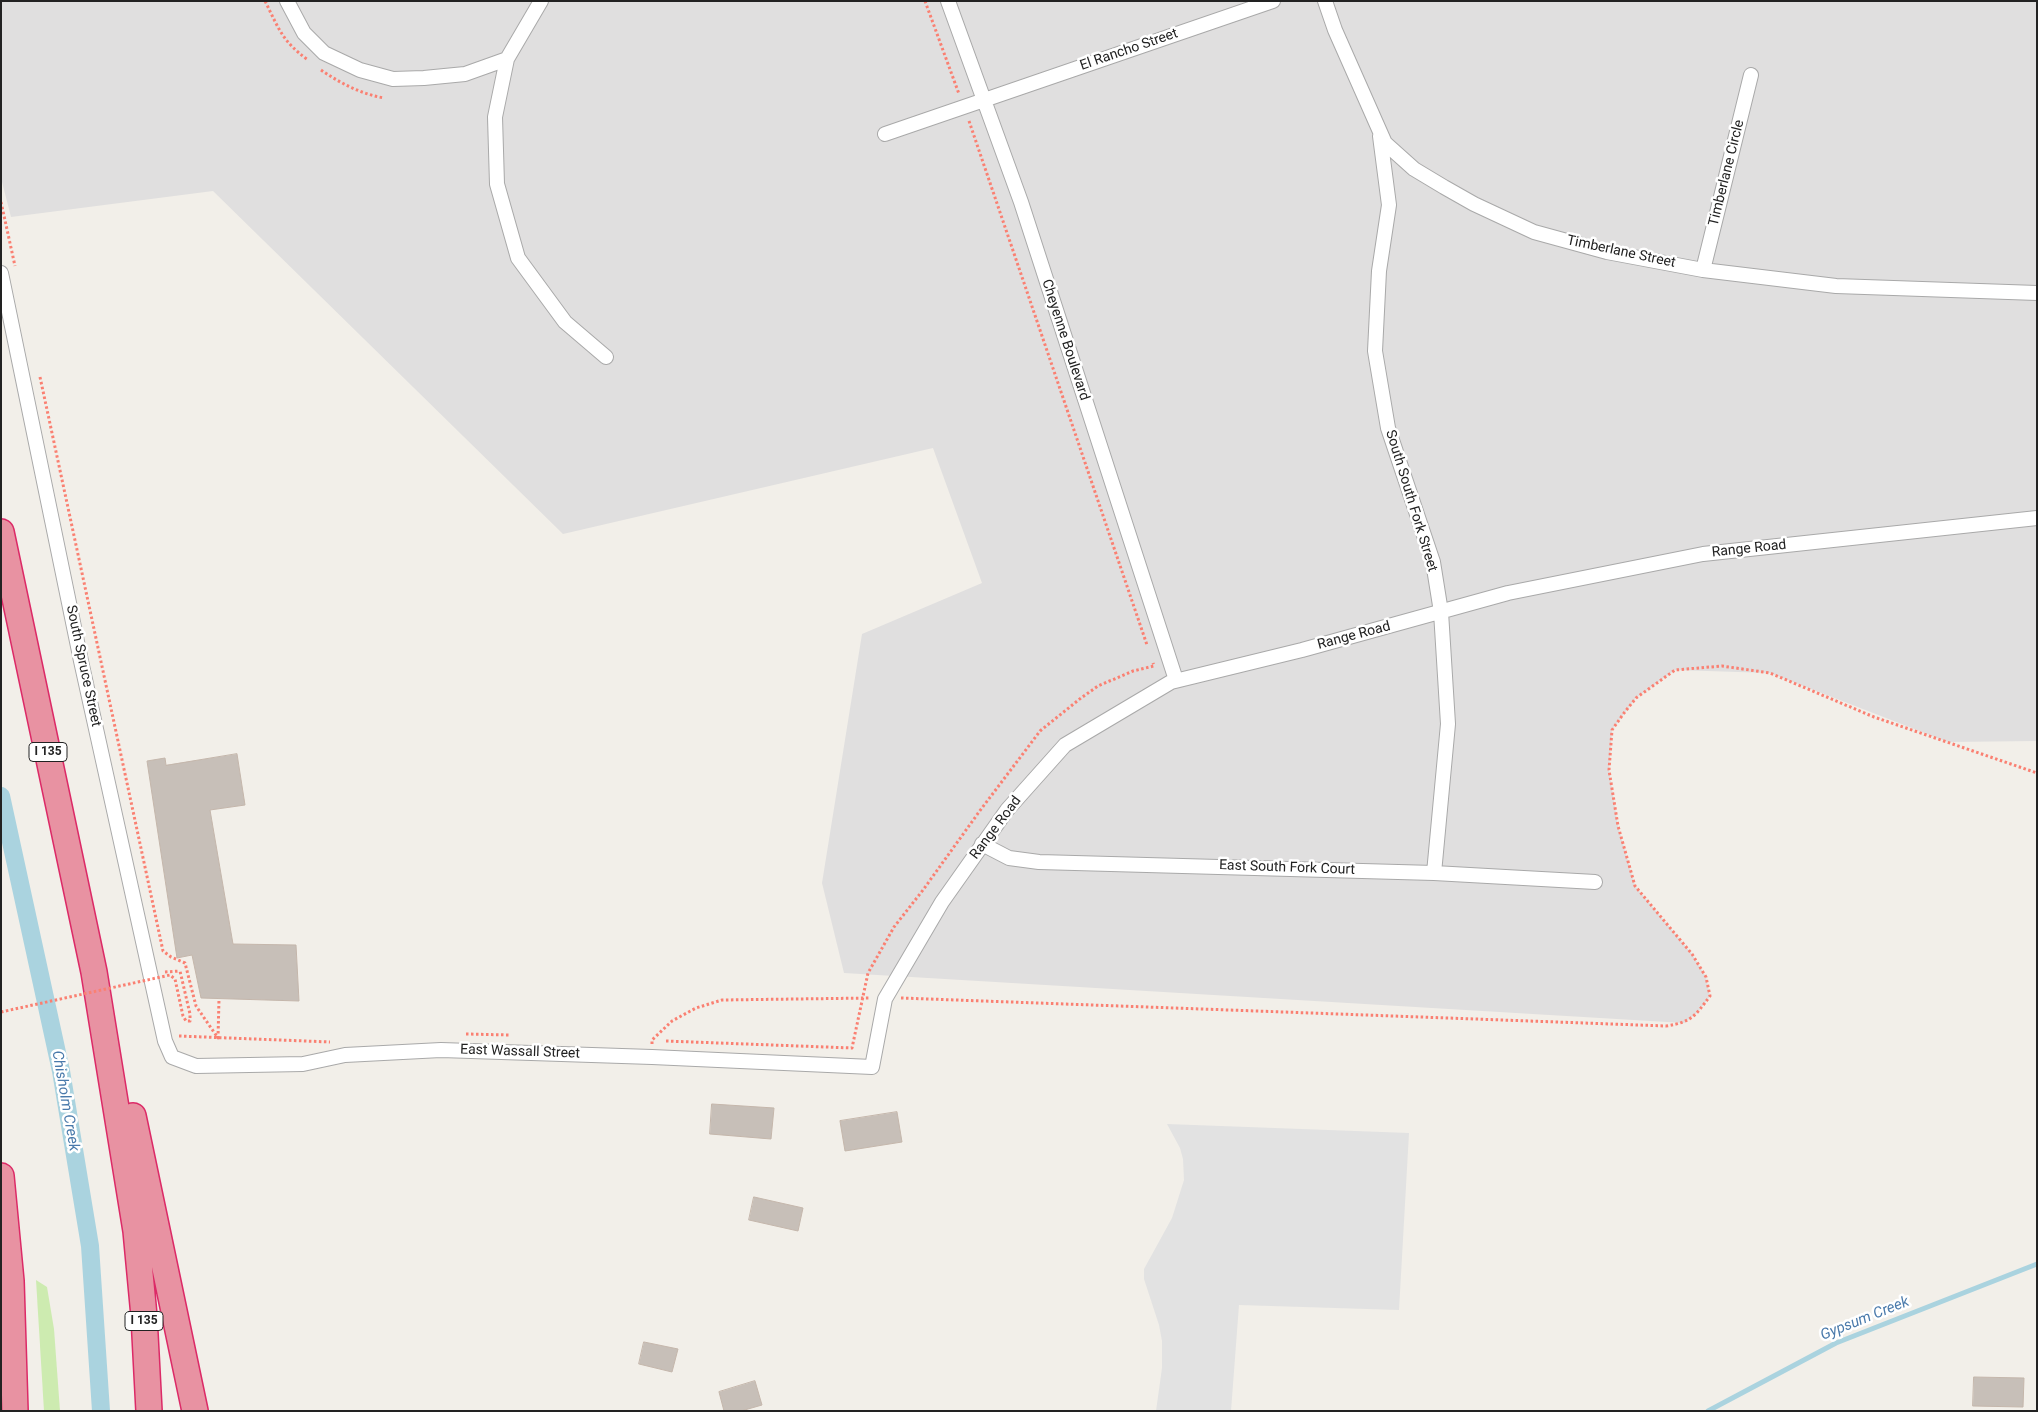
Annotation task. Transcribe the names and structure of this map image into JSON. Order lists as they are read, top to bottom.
{
  "streets": {
    "highway": ["I 135"],
    "street": [
      "El Rancho Street",
      "Timberlane Circle",
      "Timberlane Street",
      "Cheyenne Boulevard",
      "South South Fork Street",
      "Range Road",
      "South Spruce Street",
      "East South Fork Court",
      "East Wassall Street"
    ]
  },
  "crossings": [
    ["El Rancho Street", "Cheyenne Boulevard"],
    ["Timberlane Circle", "Timberlane Street"],
    ["Timberlane Street", "South South Fork Street"],
    ["Cheyenne Boulevard", "Range Road"],
    ["South South Fork Street", "Range Road"],
    ["South South Fork Street", "East South Fork Court"],
    ["Range Road", "East South Fork Court"],
    ["Range Road", "East Wassall Street"],
    ["South Spruce Street", "East Wassall Street"]
  ],
  "water": ["Chisholm Creek", "Gypsum Creek"]
}
